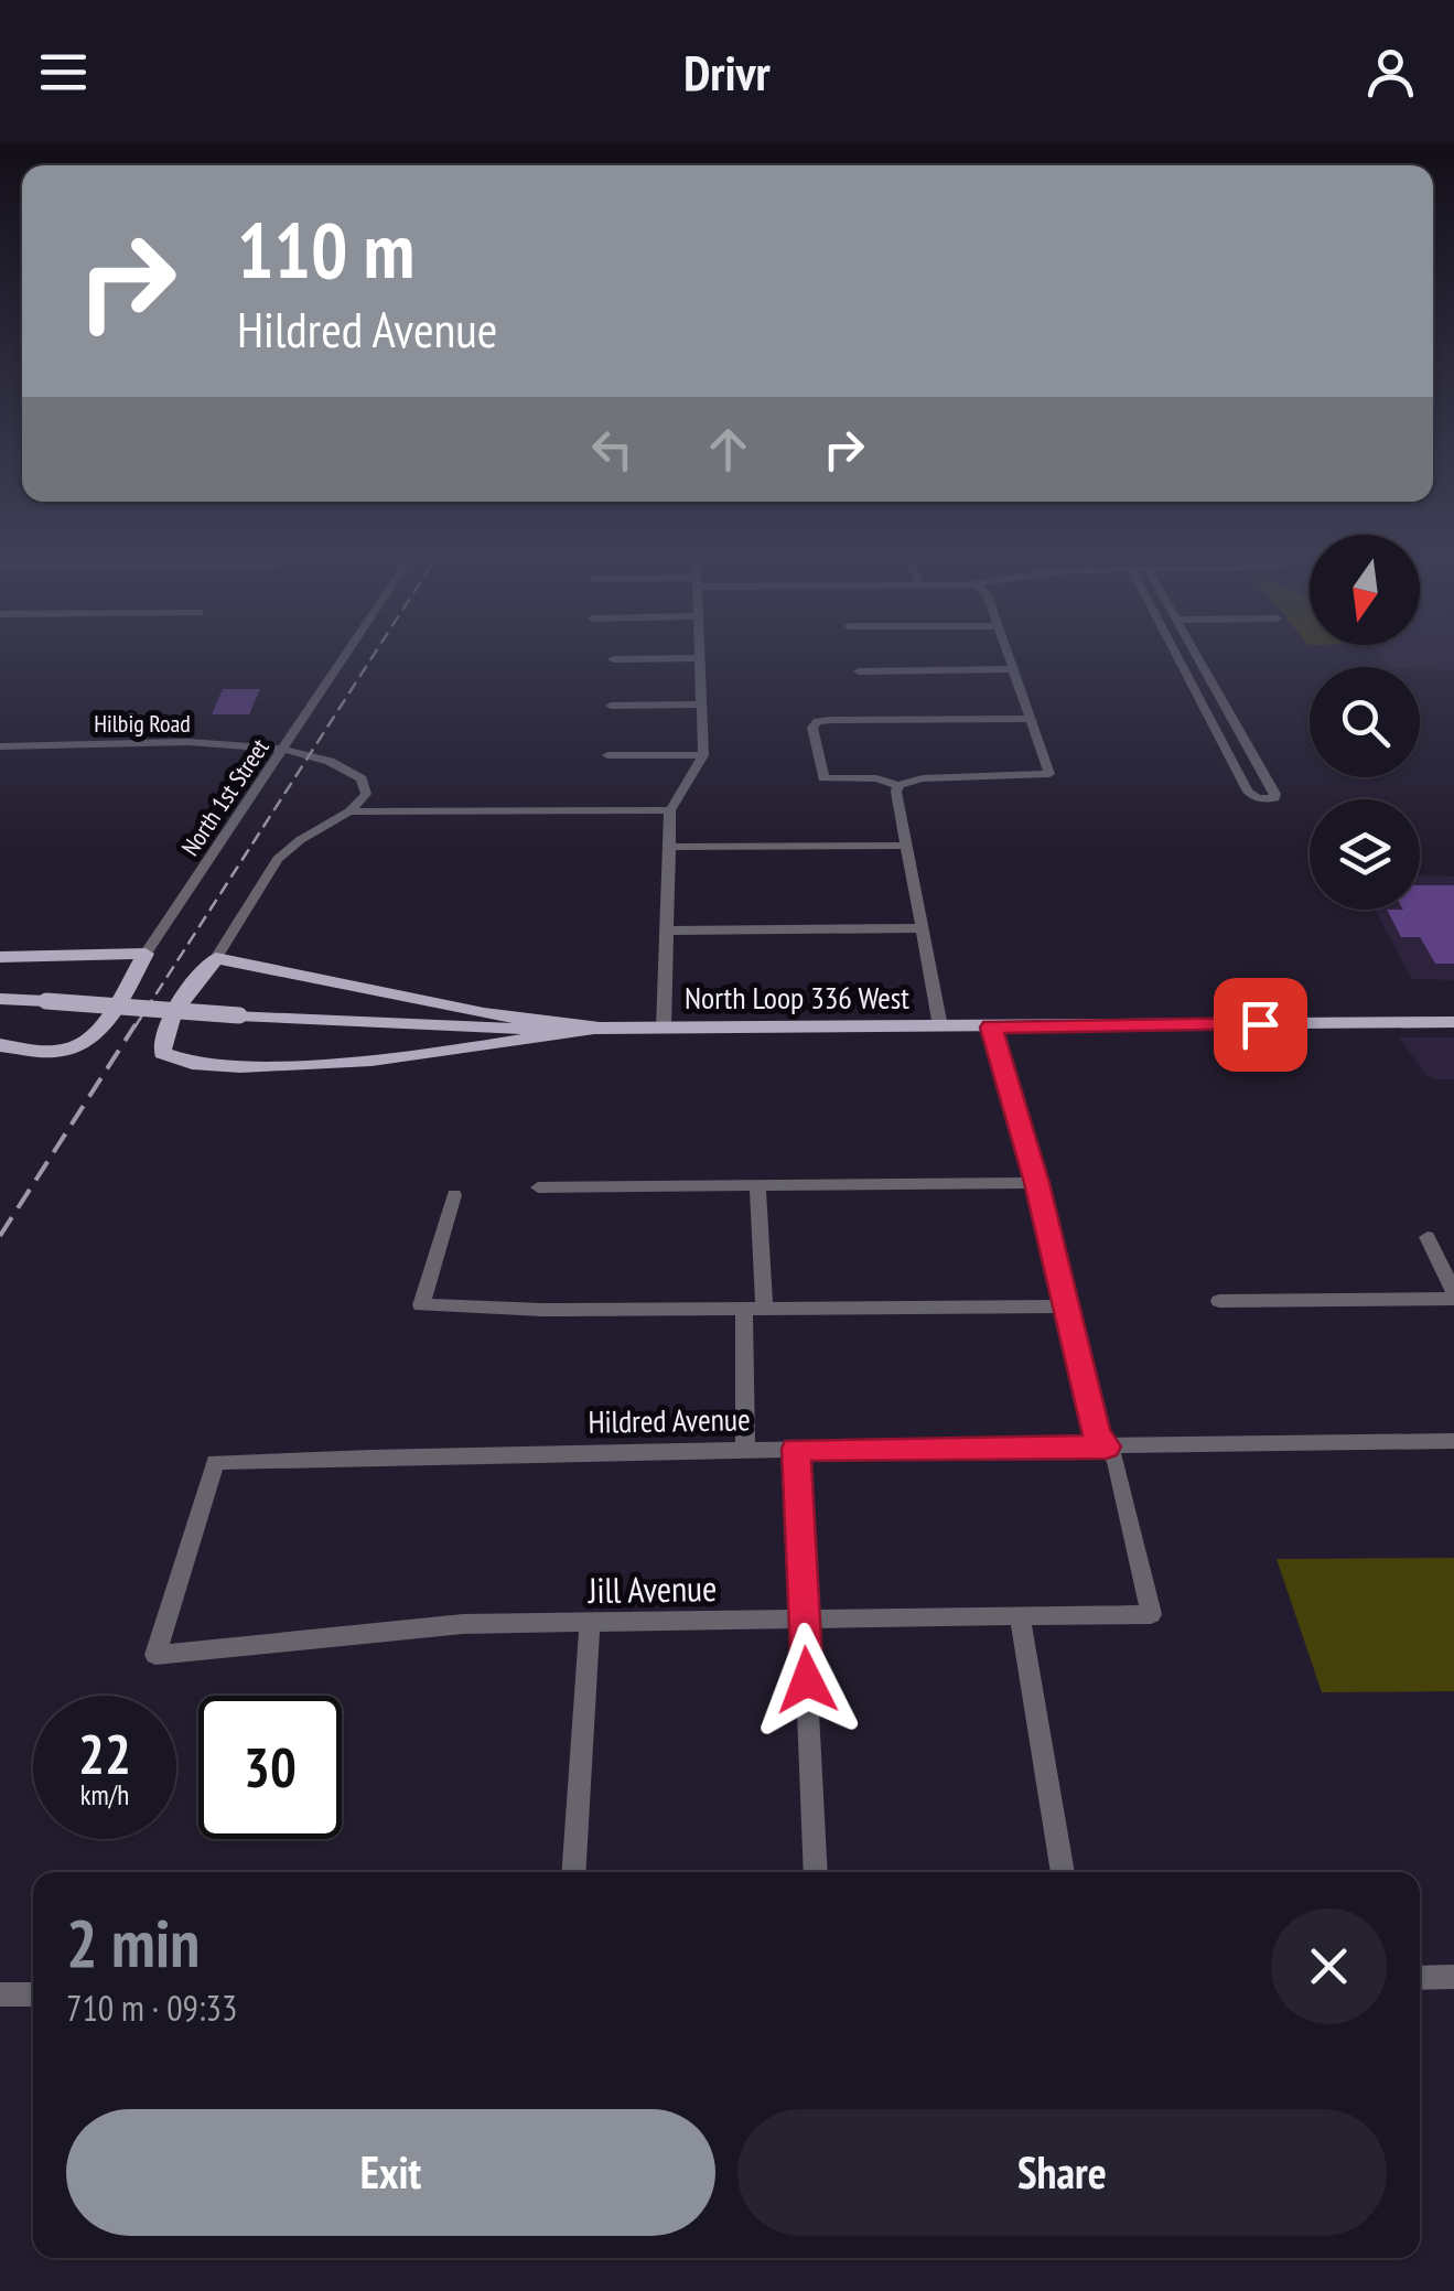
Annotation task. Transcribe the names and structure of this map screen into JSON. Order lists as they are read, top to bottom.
{
  "streets": {
    "main road": ["North Loop 336 West"],
    "street": [
      "Hilbig Road",
      "North 1st Street",
      "Hildred Avenue",
      "Jill Avenue"
    ]
  },
  "crossings": [
    ["Hilbig Road", "North 1st Street"],
    ["Hildred Avenue", "Jill Avenue"]
  ],
  "north": "bottom",
  "page": {
    "header": "Drivr",
    "turn": ["110 m", "Hildred Avenue"],
    "speed": "22 km/h",
    "limit": "30",
    "heading": ["2 min", "710 m · 09:33"],
    "buttons": ["Exit", "Share"]
  }
}
